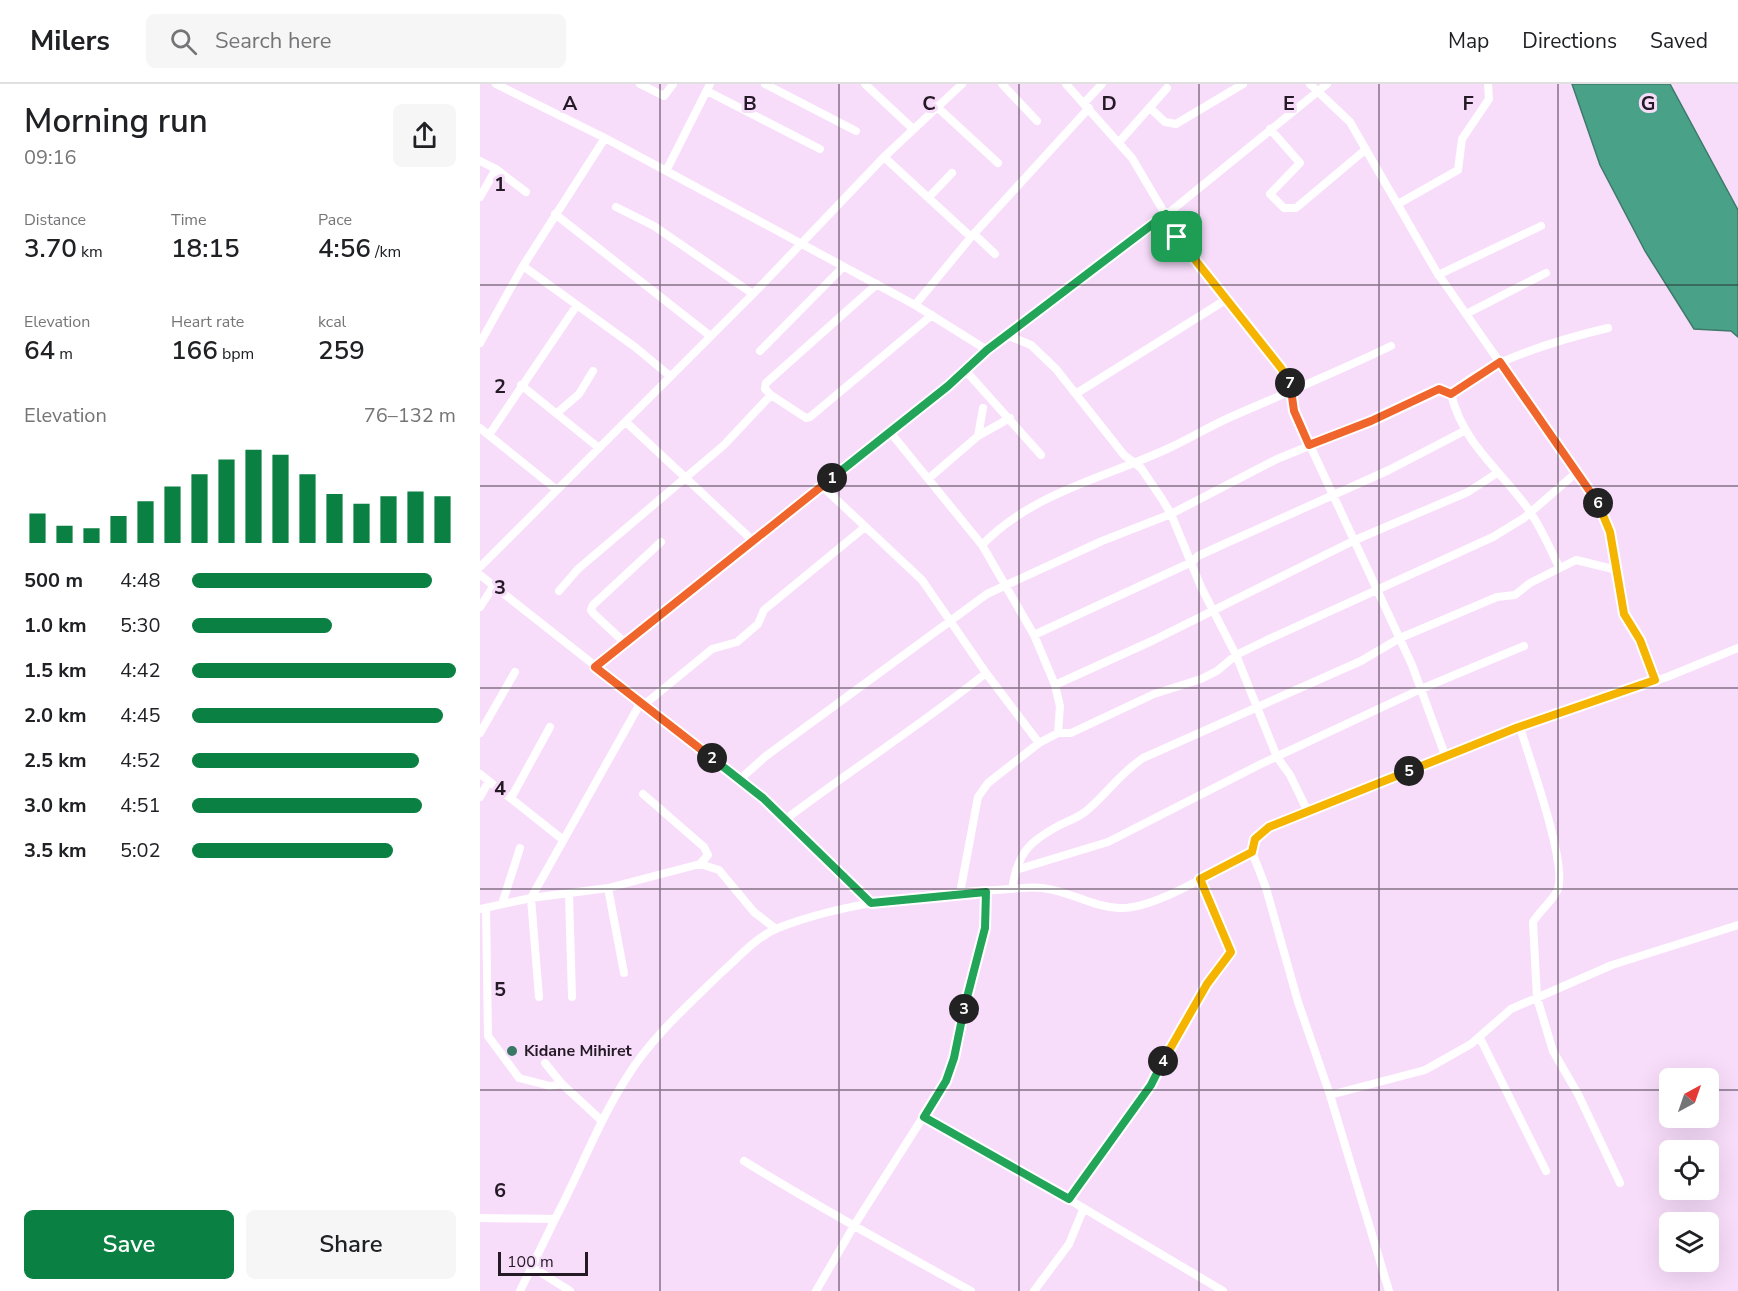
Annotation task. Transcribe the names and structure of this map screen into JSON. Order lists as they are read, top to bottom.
{
  "places": ["Kidane Mihiret"],
  "scale_bar": "100 m",
  "north": "top right",
  "page": {
    "header": "Milers",
    "search": "Search here",
    "nav": ["Map", "Directions", "Saved"],
    "heading": ["Morning run", "09:16"],
    "stats": [
      ["Distance", "3.70 km"],
      ["Time", "18:15"],
      ["Pace", "4:56 /km"],
      ["Elevation", "64 m"],
      ["Heart rate", "166 bpm"],
      ["kcal", "259"]
    ],
    "pins": [
      "7",
      "1",
      "6",
      "2",
      "5",
      "3",
      "4"
    ],
    "chart": ["Elevation", "76–132 m"],
    "list": [
      {
        "name": "500 m",
        "note": "4:48"
      },
      {
        "name": "1.0 km",
        "note": "5:30"
      },
      {
        "name": "1.5 km",
        "note": "4:42"
      },
      {
        "name": "2.0 km",
        "note": "4:45"
      },
      {
        "name": "2.5 km",
        "note": "4:52"
      },
      {
        "name": "3.0 km",
        "note": "4:51"
      },
      {
        "name": "3.5 km",
        "note": "5:02"
      }
    ],
    "buttons": ["Save", "Share"],
    "scale": "100 m"
  },
  "grid": {
    "columns": [
      "A",
      "B",
      "C",
      "D",
      "E",
      "F",
      "G"
    ],
    "rows": [
      "1",
      "2",
      "3",
      "4",
      "5",
      "6"
    ]
  }
}
